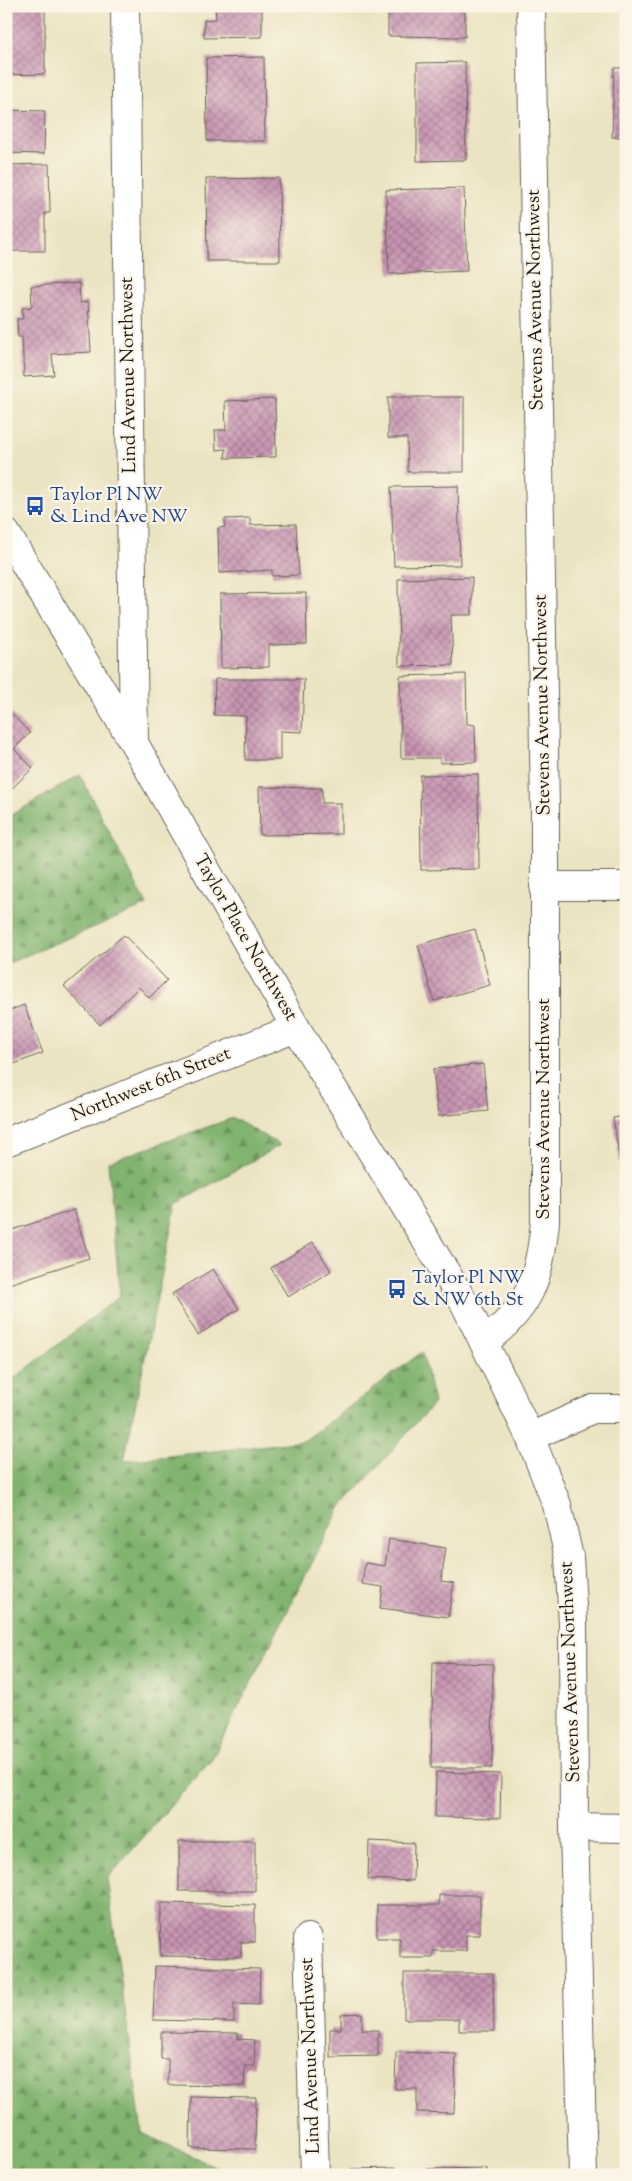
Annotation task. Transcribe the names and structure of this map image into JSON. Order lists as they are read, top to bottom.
{
  "streets": {
    "street": [
      "Stevens Avenue Northwest",
      "Lind Avenue Northwest",
      "Taylor Place Northwest",
      "Northwest 6th Street"
    ]
  },
  "crossings": [
    ["Stevens Avenue Northwest", "Taylor Place Northwest"],
    ["Lind Avenue Northwest", "Taylor Place Northwest"],
    ["Taylor Place Northwest", "Northwest 6th Street"]
  ],
  "places": {
    "bus stop": ["Taylor Pl NW & Lind Ave NW", "Taylor Pl NW & NW 6th St"]
  }
}
